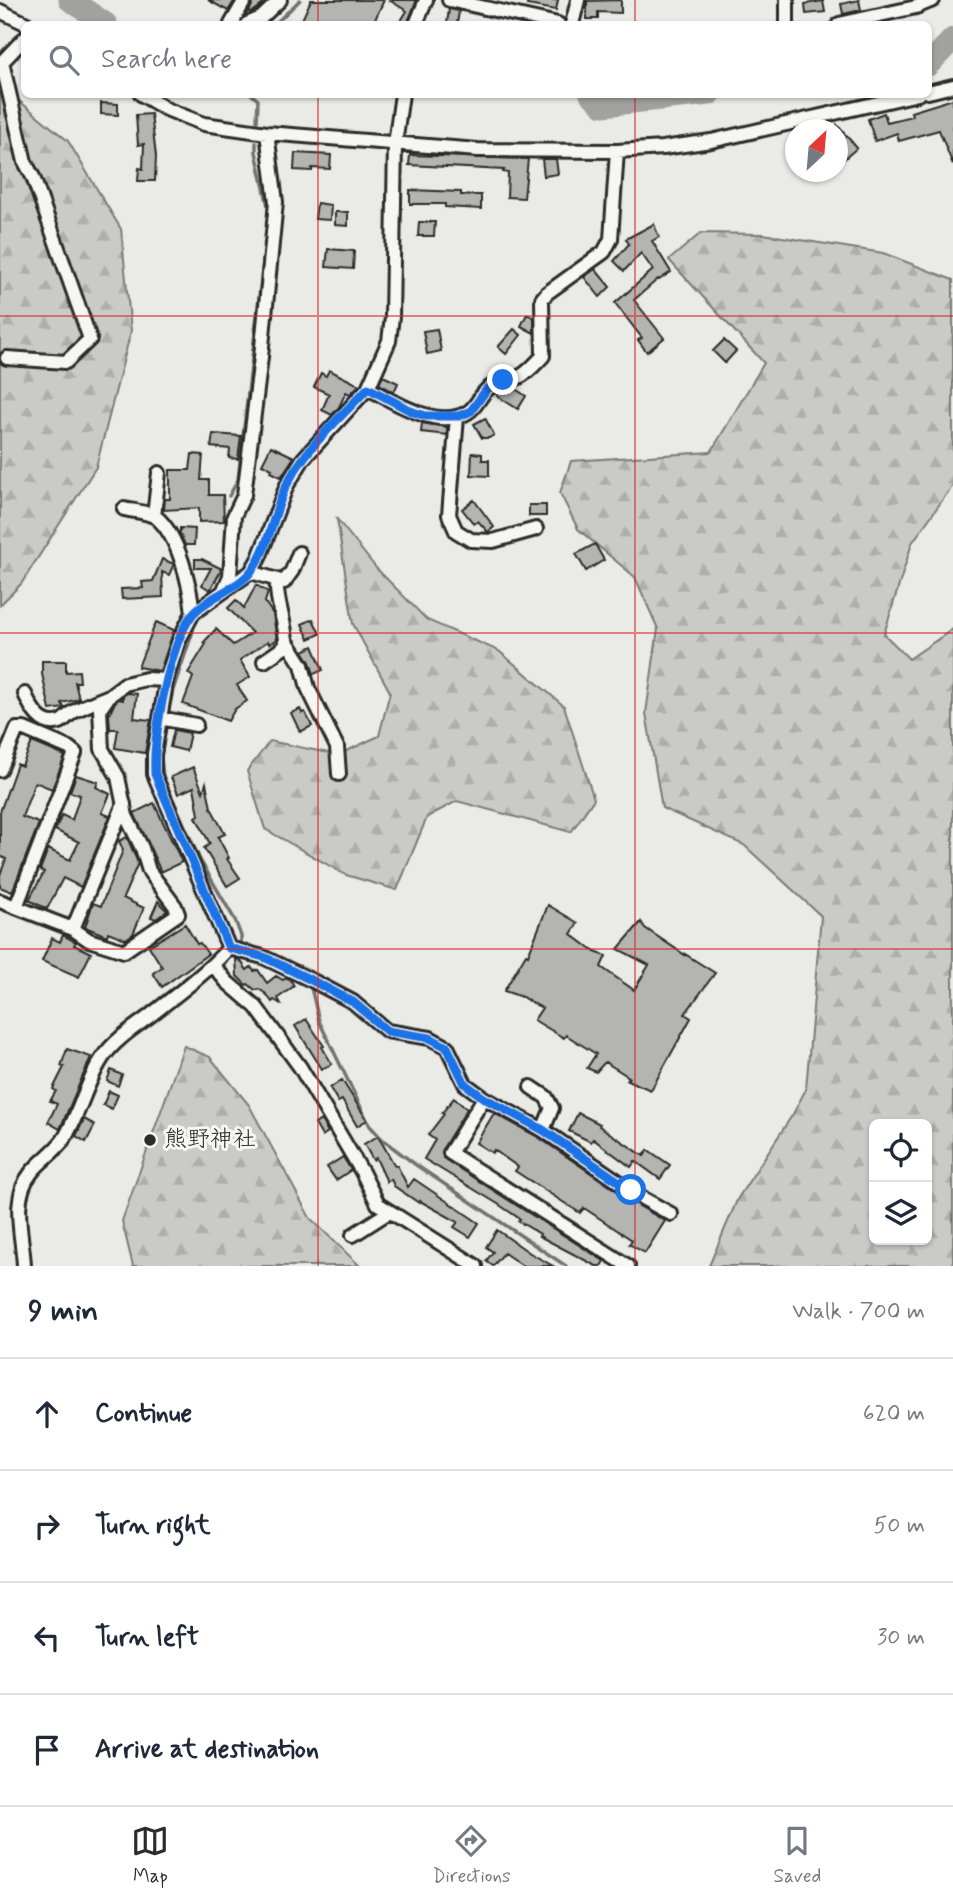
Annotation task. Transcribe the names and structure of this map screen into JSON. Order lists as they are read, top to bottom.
{
  "places": ["熊野神社"],
  "north": "top right",
  "page": {
    "search": "Search here",
    "heading": ["9 min", "Walk · 700 m"],
    "list": [
      ["Continue", "620 m"],
      ["Turn right", "50 m"],
      ["Turn left", "30 m"],
      "Arrive at destination"
    ],
    "nav": ["Map", "Directions", "Saved"]
  }
}
